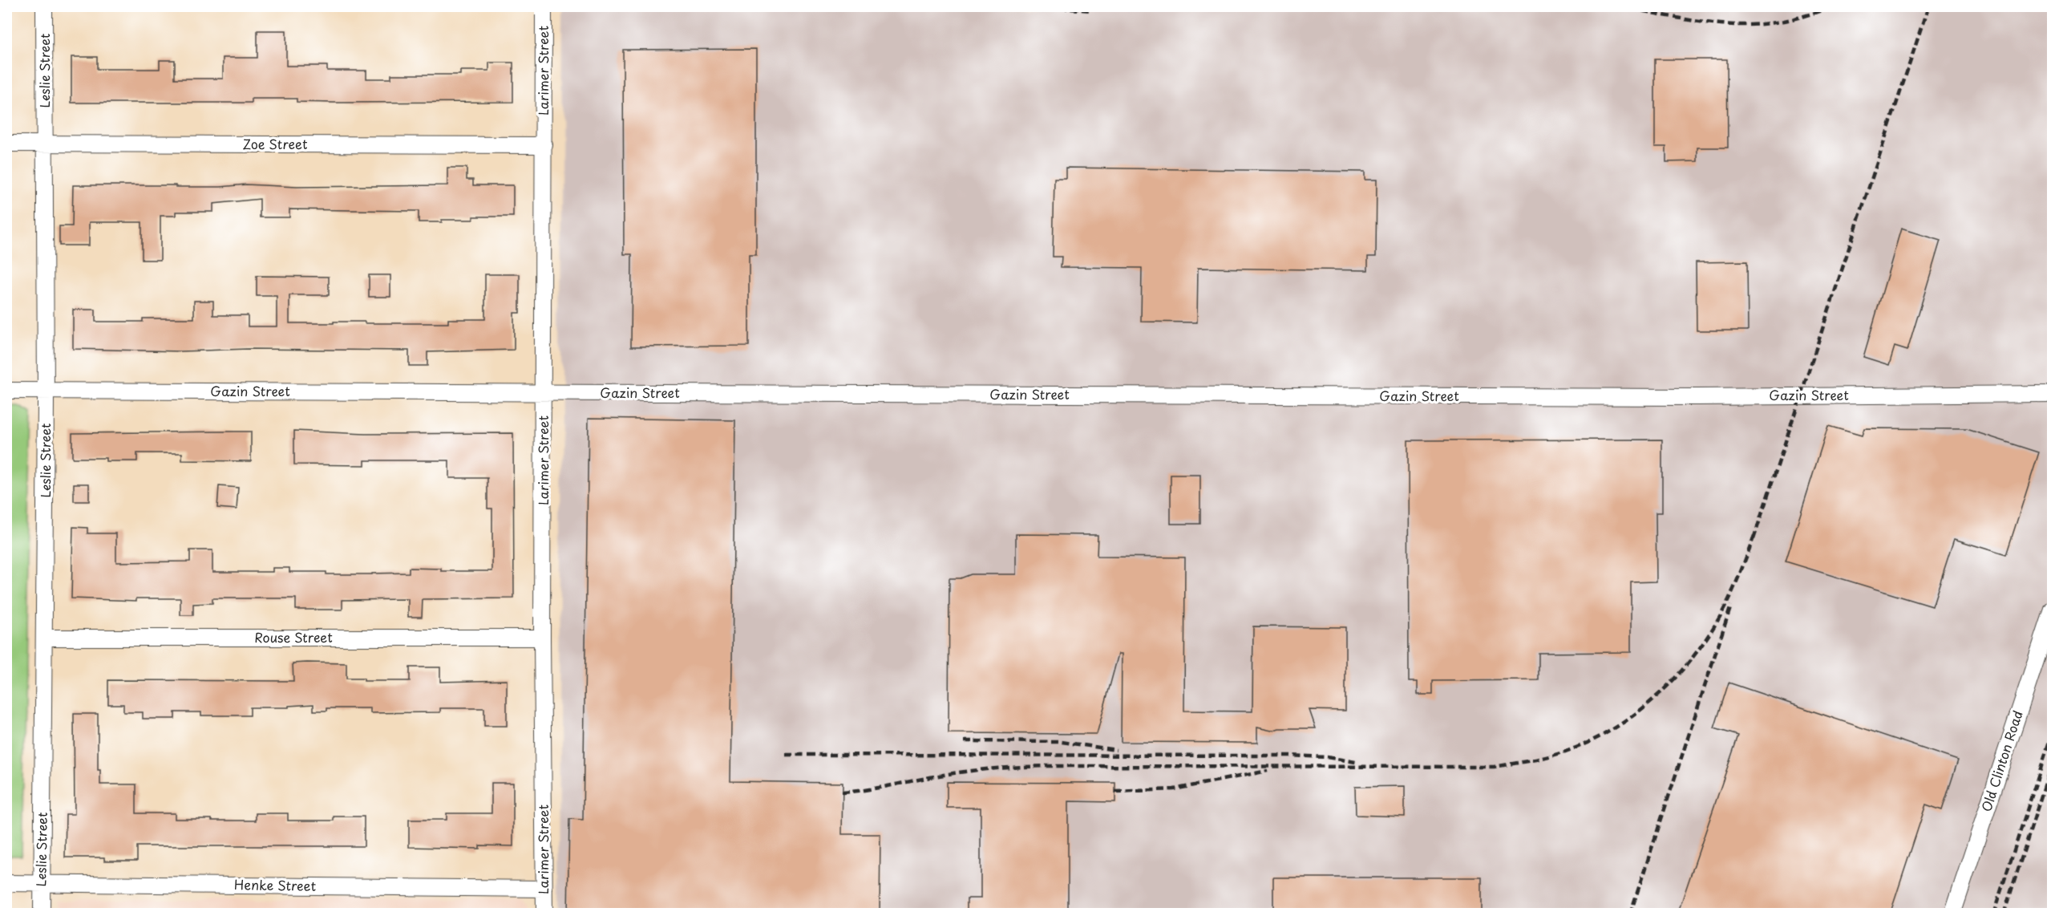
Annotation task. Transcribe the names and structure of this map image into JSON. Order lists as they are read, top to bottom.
{
  "streets": {
    "street": [
      "Leslie Street",
      "Larimer Street",
      "Zoe Street",
      "Gazin Street",
      "Rouse Street",
      "Old Clinton Road",
      "Henke Street"
    ]
  },
  "crossings": [
    ["Leslie Street", "Zoe Street"],
    ["Leslie Street", "Gazin Street"],
    ["Leslie Street", "Rouse Street"],
    ["Leslie Street", "Henke Street"],
    ["Larimer Street", "Zoe Street"],
    ["Larimer Street", "Gazin Street"],
    ["Larimer Street", "Rouse Street"],
    ["Larimer Street", "Henke Street"]
  ]
}
